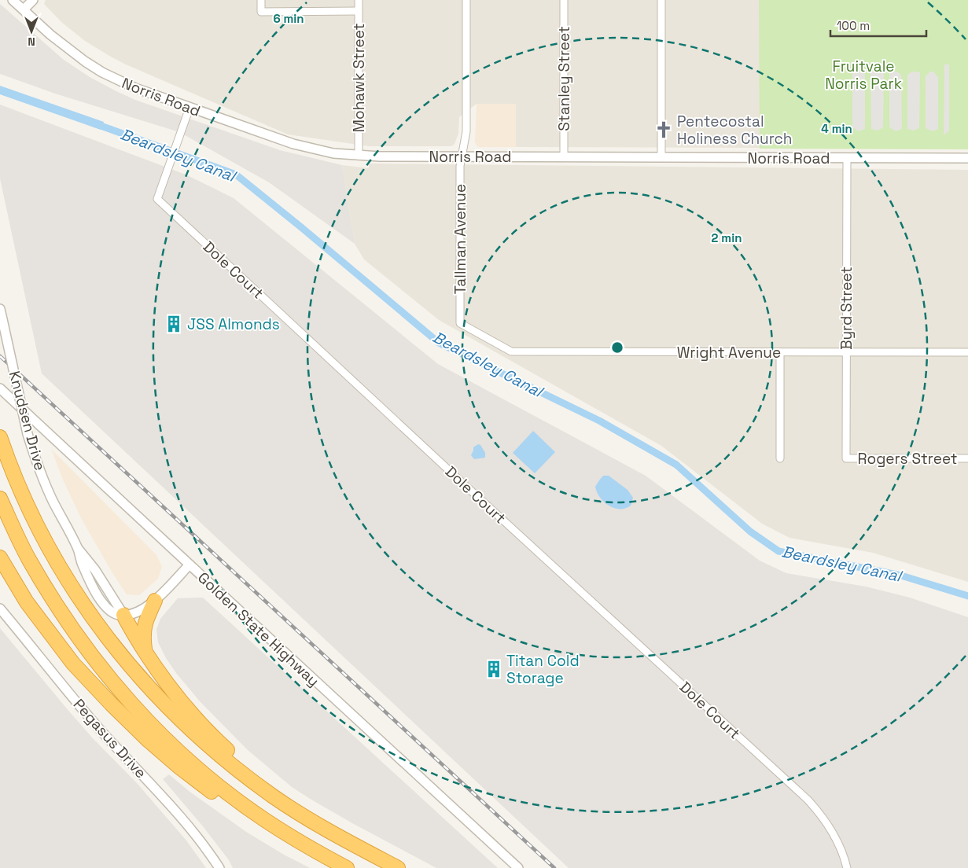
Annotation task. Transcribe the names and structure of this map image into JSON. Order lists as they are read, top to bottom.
{
  "streets": {
    "street": [
      "Mohawk Street",
      "Stanley Street",
      "Norris Road",
      "Tallman Avenue",
      "Dole Court",
      "Byrd Street",
      "Wright Avenue",
      "Knudsen Drive",
      "Rogers Street",
      "Golden State Highway",
      "Pegasus Drive"
    ]
  },
  "crossings": [
    ["Mohawk Street", "Norris Road"],
    ["Stanley Street", "Norris Road"],
    ["Norris Road", "Tallman Avenue"],
    ["Norris Road", "Dole Court"],
    ["Norris Road", "Byrd Street"],
    ["Tallman Avenue", "Wright Avenue"],
    ["Byrd Street", "Wright Avenue"],
    ["Byrd Street", "Rogers Street"]
  ],
  "water": ["Beardsley Canal"],
  "parks": ["Fruitvale Norris Park"],
  "places": {
    "church": ["Pentecostal Holiness Church"],
    "building": ["JSS Almonds", "Titan Cold Storage"]
  },
  "scale_bar": "100 m",
  "north": "bottom",
  "rings": ["6 min", "4 min", "2 min"]
}
